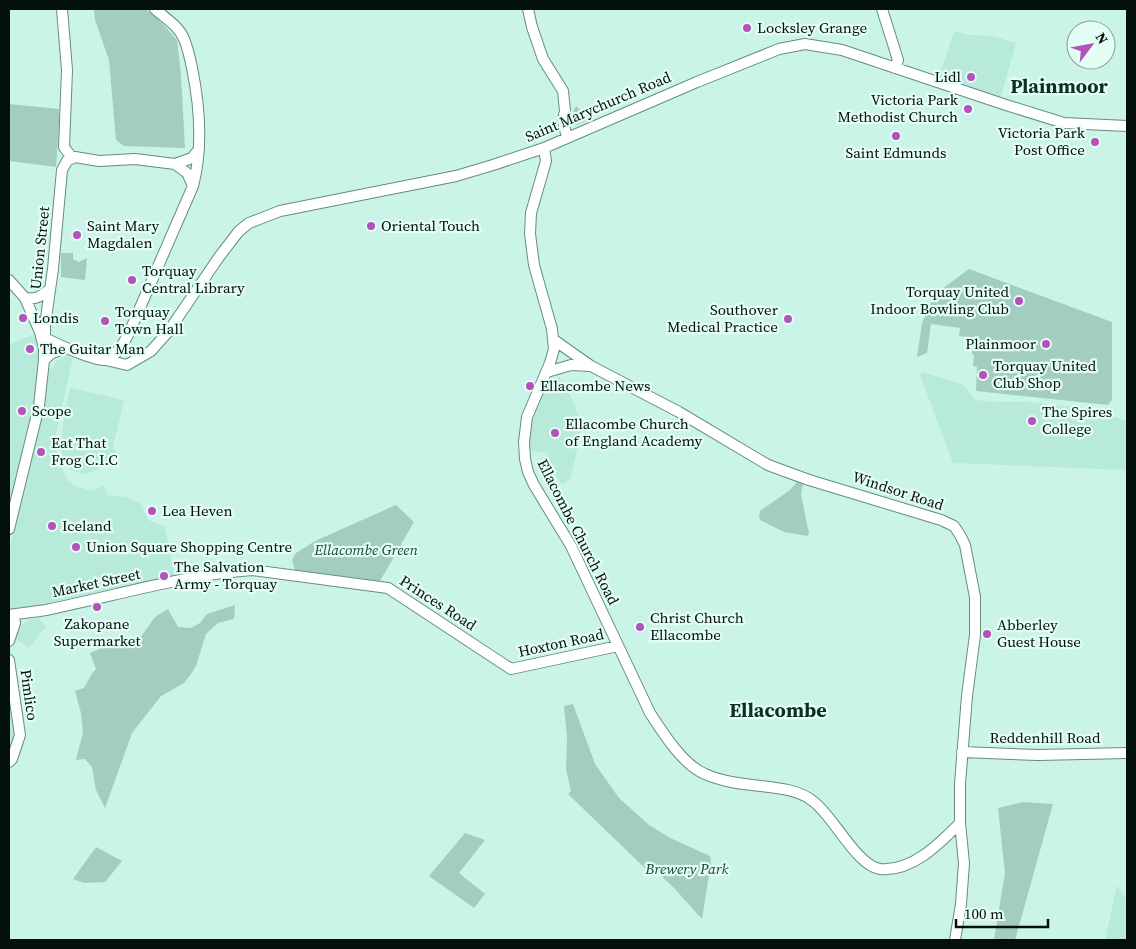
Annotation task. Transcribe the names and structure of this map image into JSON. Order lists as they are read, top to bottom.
{
  "streets": {
    "street": [
      "Saint Marychurch Road",
      "Union Street",
      "Windsor Road",
      "Ellacombe Church Road",
      "Market Street",
      "Princes Road",
      "Hoxton Road",
      "Pimlico",
      "Reddenhill Road"
    ]
  },
  "crossings": [
    ["Windsor Road", "Ellacombe Church Road"],
    ["Windsor Road", "Reddenhill Road"],
    ["Ellacombe Church Road", "Hoxton Road"],
    ["Market Street", "Princes Road"],
    ["Princes Road", "Hoxton Road"]
  ],
  "districts": ["Plainmoor", "Ellacombe"],
  "parks": ["Ellacombe Green", "Brewery Park"],
  "places": [
    "Locksley Grange",
    "Lidl",
    "Victoria Park Methodist Church",
    "Saint Edmunds",
    "Victoria Park Post Office",
    "Oriental Touch",
    "Saint Mary Magdalen",
    "Torquay Central Library",
    "Torquay United Indoor Bowling Club",
    "Londis",
    "Southover Medical Practice",
    "Torquay Town Hall",
    "Plainmoor",
    "The Guitar Man",
    "Torquay United Club Shop",
    "Ellacombe News",
    "Scope",
    "The Spires College",
    "Ellacombe Church of England Academy",
    "Eat That Frog C.I.C",
    "Lea Heven",
    "Iceland",
    "Union Square Shopping Centre",
    "The Salvation Army - Torquay",
    "Zakopane Supermarket",
    "Christ Church Ellacombe",
    "Abberley Guest House"
  ],
  "scale_bar": "100 m",
  "north": "top right"
}
